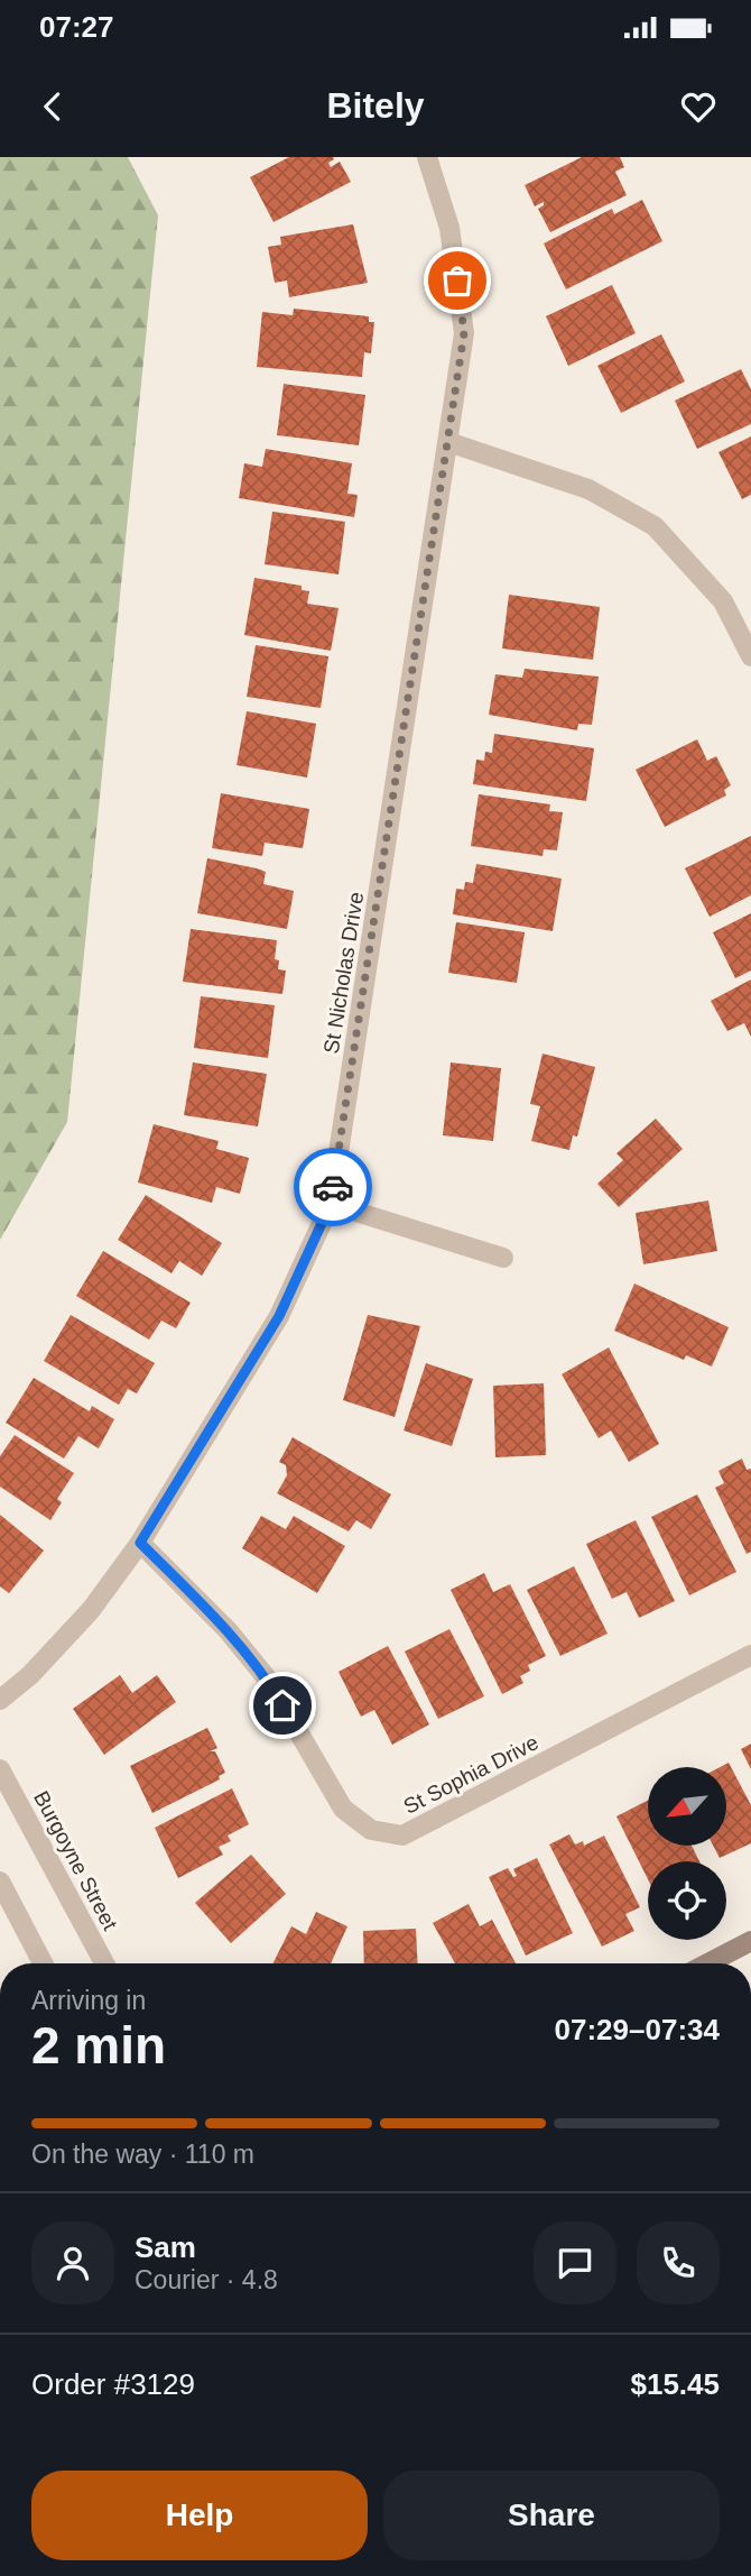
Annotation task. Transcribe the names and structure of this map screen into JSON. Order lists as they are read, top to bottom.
{
  "streets": {
    "street": ["St Nicholas Drive", "St Sophia Drive", "Burgoyne Street"]
  },
  "crossings": [
    ["St Nicholas Drive", "St Sophia Drive"]
  ],
  "north": "bottom left",
  "page": {
    "status": "07:27",
    "header": "Bitely",
    "heading": ["2 min", "Arriving in", "07:29–07:34"],
    "panel": [
      "Sam",
      "Courier · 4.8",
      "Order #3129",
      "$15.45"
    ],
    "bar": "On the way · 110 m",
    "buttons": ["Help", "Share"]
  }
}
